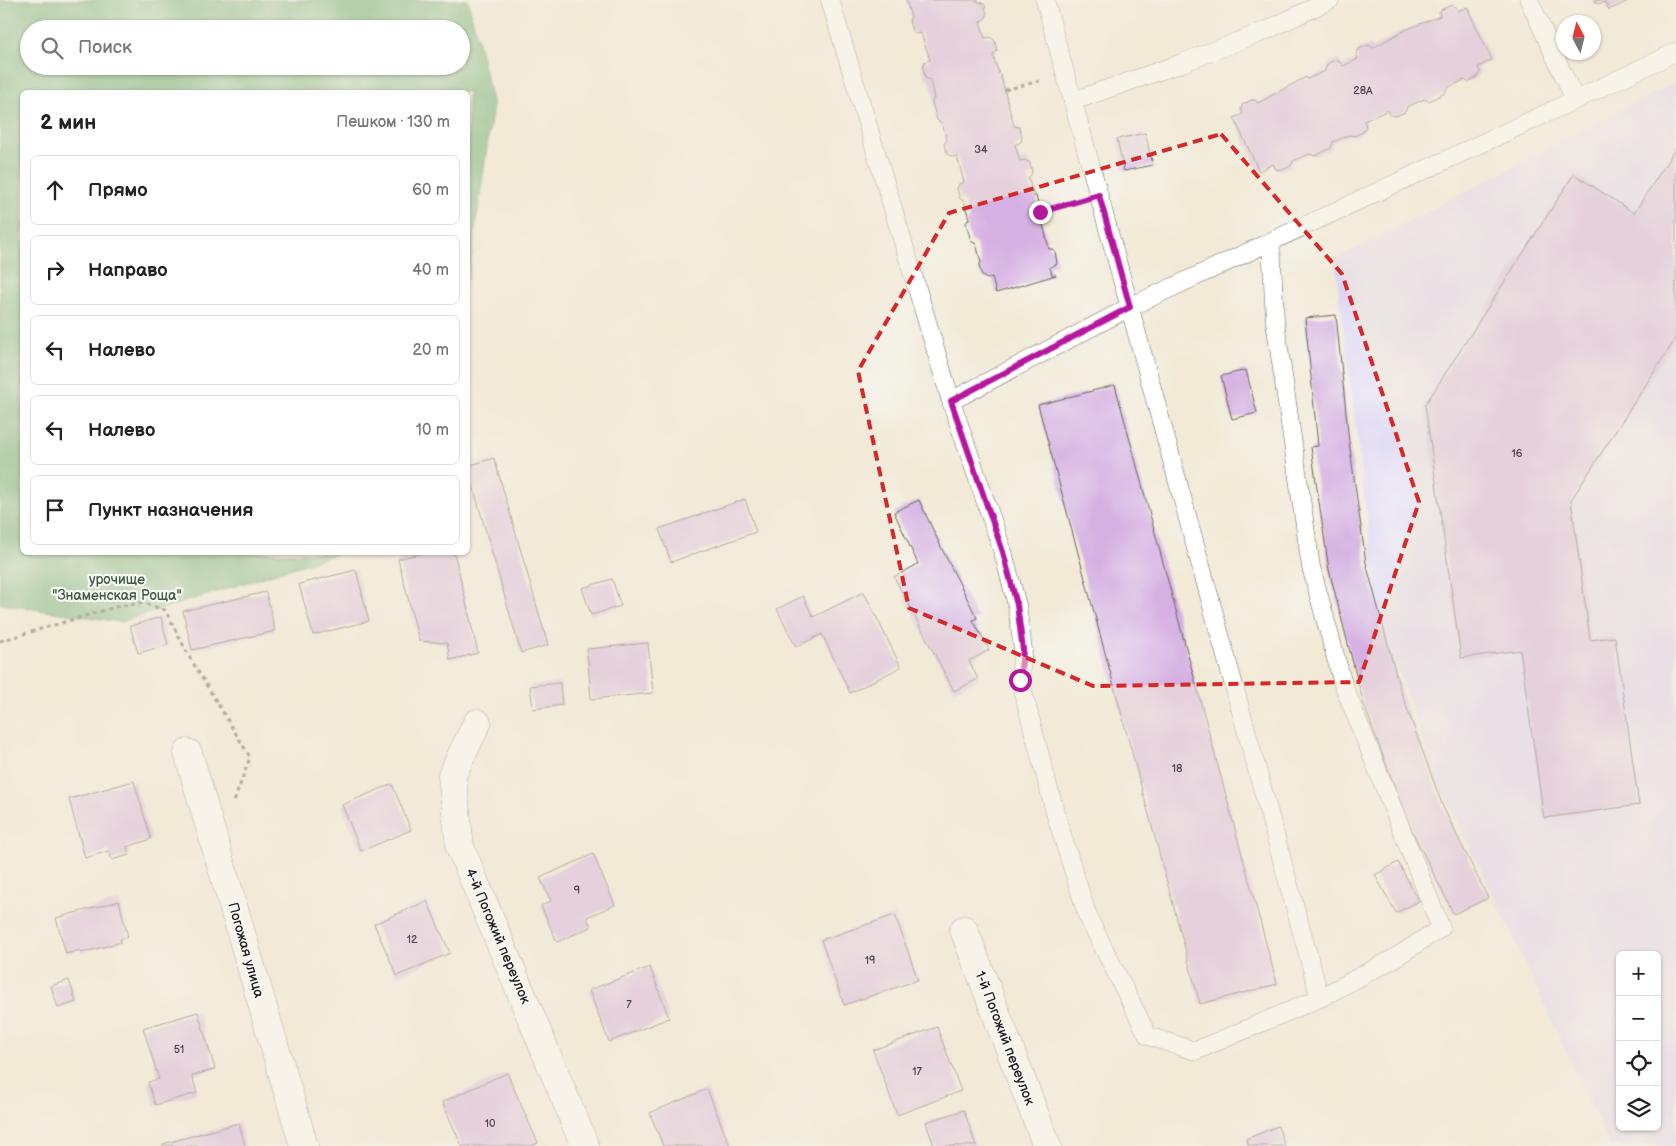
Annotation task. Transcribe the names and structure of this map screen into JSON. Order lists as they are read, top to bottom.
{
  "streets": {
    "street": ["4-й Погожий переулок", "Погожая улица", "1-й Погожий переулок"]
  },
  "parks": ["урочище \"Знаменская Роща\""],
  "house_numbers": [
    "28А",
    "34",
    "16",
    "18",
    "9",
    "12",
    "19",
    "7",
    "51",
    "17",
    "10"
  ],
  "north": "top",
  "page": {
    "search": "Поиск",
    "heading": ["2 мин", "Пешком · 130 m"],
    "list": [
      ["Прямо", "60 m"],
      ["Направо", "40 m"],
      ["Налево", "20 m"],
      ["Налево", "10 m"],
      "Пункт назначения"
    ],
    "map_buttons": ["+", "−"]
  }
}
